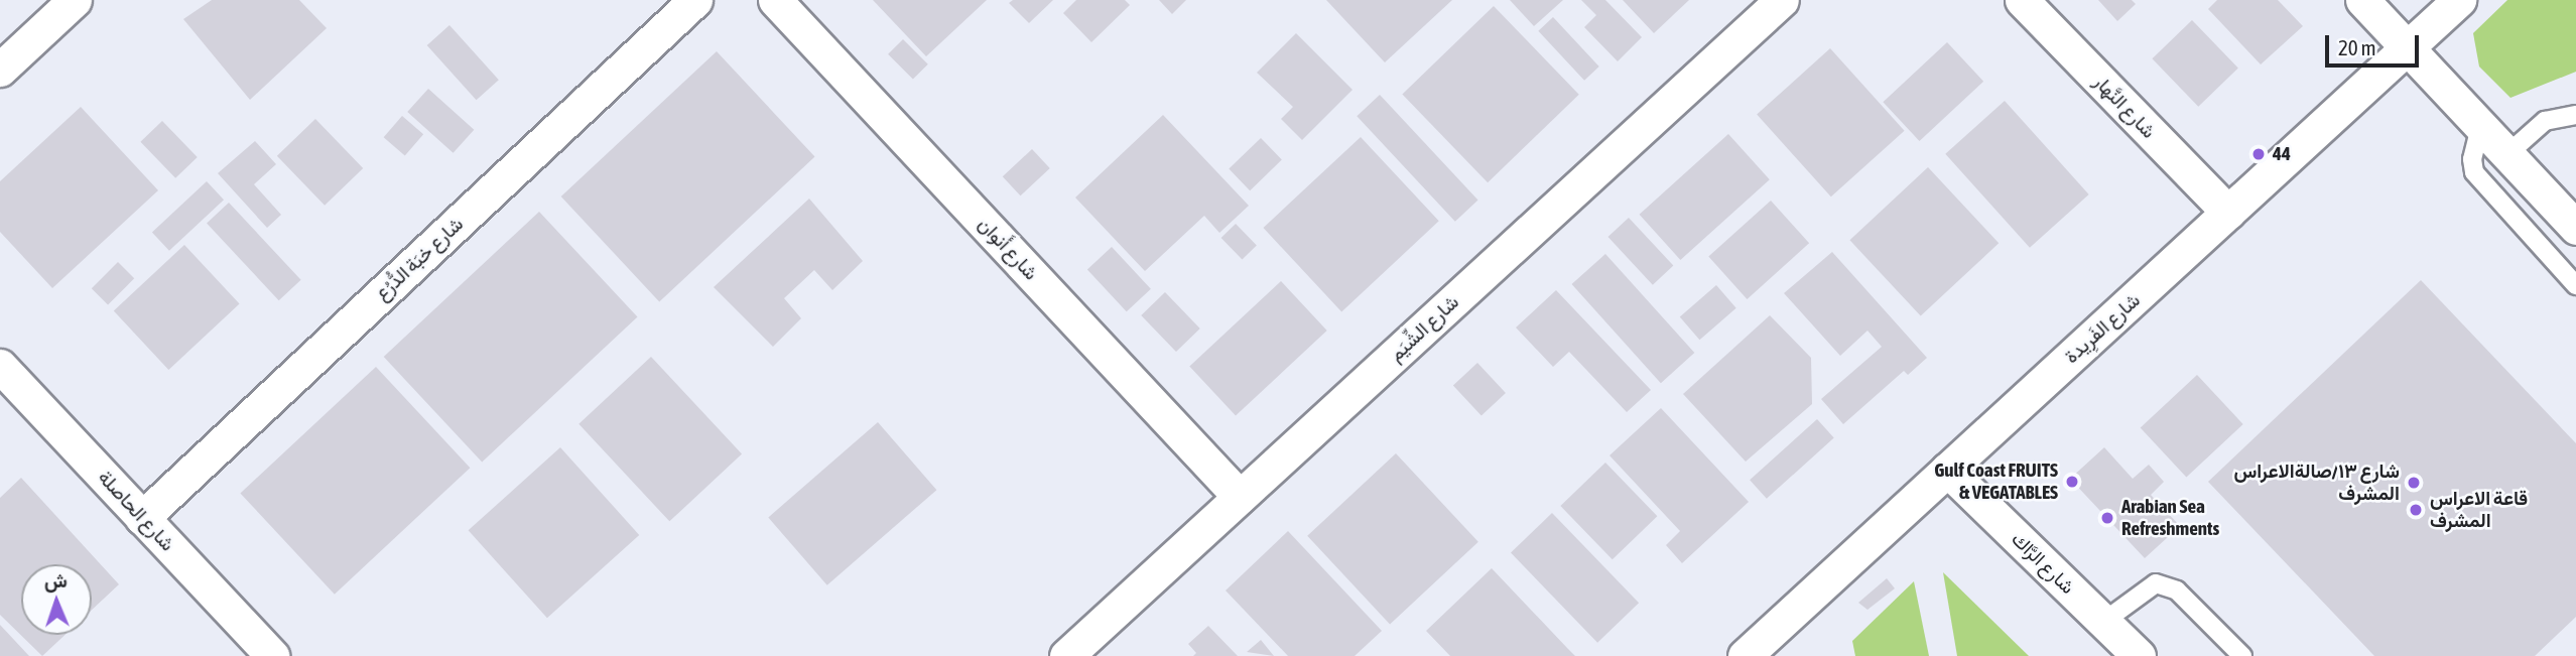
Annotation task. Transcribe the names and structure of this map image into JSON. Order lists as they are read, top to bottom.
{
  "streets": {
    "street": [
      "شارع النَّهار",
      "شارع أَنوان",
      "شارع خبَة الدُّرُع",
      "شارع الشِّيَم",
      "شارع الفَرِيدة",
      "شارع الحاصلة",
      "شارع الرَّاك"
    ]
  },
  "crossings": [
    ["شارع النَّهار", "شارع الفَرِيدة"],
    ["شارع أَنوان", "شارع الشِّيَم"],
    ["شارع خبَة الدُّرُع", "شارع الحاصلة"],
    ["شارع الفَرِيدة", "شارع الرَّاك"]
  ],
  "places": [
    "44",
    "Gulf Coast FRUITS & VEGATABLES",
    "شارع ١٣/صالةالاعراس المشرف",
    "قاعة الاعراس المشرف",
    "Arabian Sea Refreshments"
  ],
  "scale_bar": "20 m",
  "north": "top"
}
